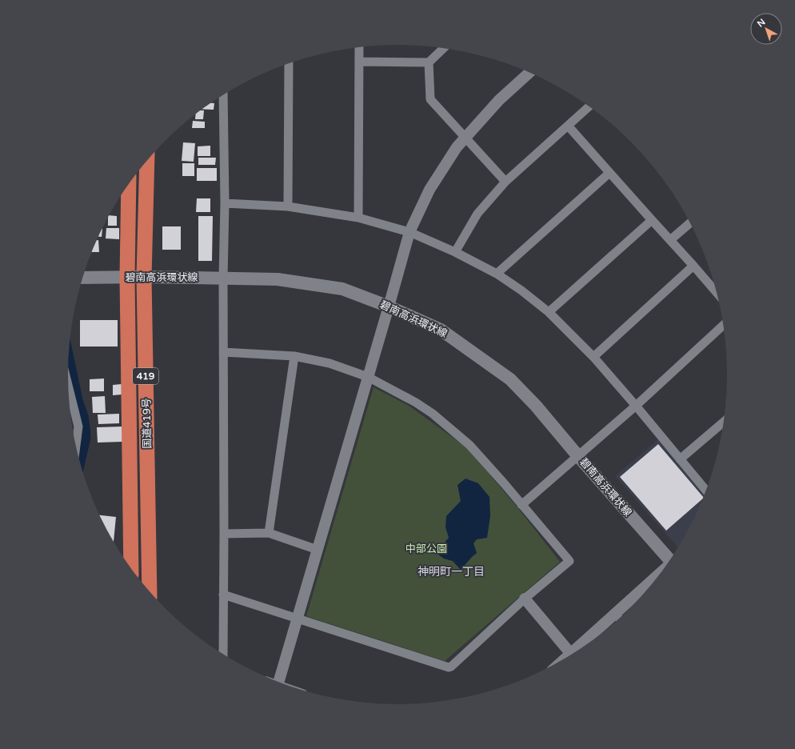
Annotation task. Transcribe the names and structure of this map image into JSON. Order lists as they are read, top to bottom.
{
  "streets": {
    "highway": ["419", "国道419号"],
    "main road": ["碧南高浜環状線"]
  },
  "crossings": [
    ["碧南高浜環状線", "国道419号"]
  ],
  "districts": ["神明町一丁目"],
  "parks": ["中部公園"],
  "north": "top left"
}
